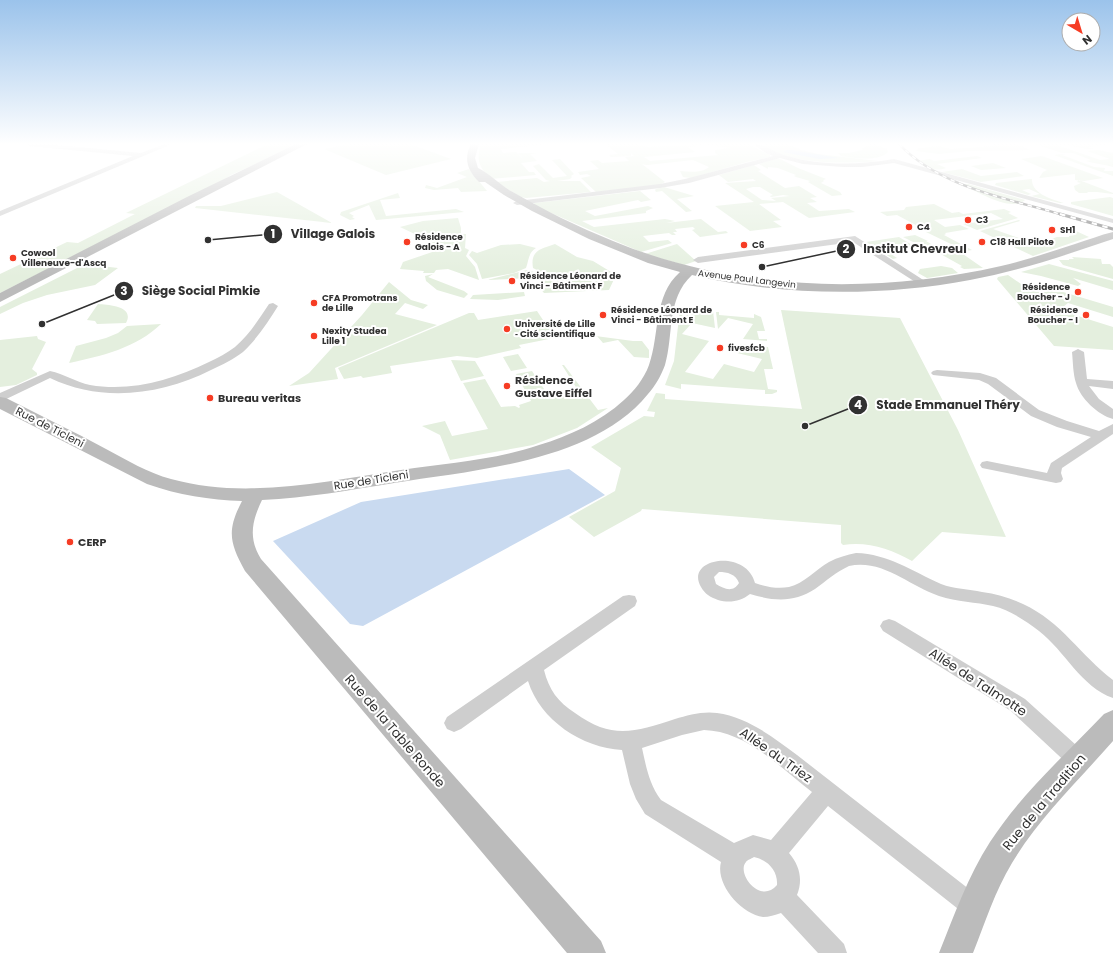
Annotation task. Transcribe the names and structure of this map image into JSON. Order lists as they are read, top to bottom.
{
  "streets": {
    "street": [
      "Avenue Paul Langevin",
      "Rue de Ticleni",
      "Allée de Talmotte",
      "Rue de la Table Ronde",
      "Allée du Triez",
      "Rue de la Tradition"
    ]
  },
  "crossings": [
    ["Avenue Paul Langevin", "Rue de Ticleni"],
    ["Rue de Ticleni", "Rue de la Table Ronde"],
    ["Allée de Talmotte", "Rue de la Tradition"],
    ["Allée du Triez", "Rue de la Tradition"]
  ],
  "places": [
    "C3",
    "C4",
    "SH1",
    "Village Galois",
    "Résidence Galois - A",
    "C18 Hall Pilote",
    "C6",
    "Cowool Villeneuve-d'Ascq",
    "Institut Chevreul",
    "Résidence Léonard de Vinci - Bâtiment F",
    "Résidence Boucher - J",
    "CFA Promotrans de Lille",
    "Résidence Léonard de Vinci - Bâtiment E",
    "Résidence Boucher - I",
    "Siège Social Pimkie",
    "Université de Lille ‐ Cité scientifique",
    "Nexity Studea Lille 1",
    "fivesfcb",
    "Résidence Gustave Eiffel",
    "Bureau veritas",
    "Stade Emmanuel Théry",
    "CERP"
  ],
  "north": "bottom right"
}
